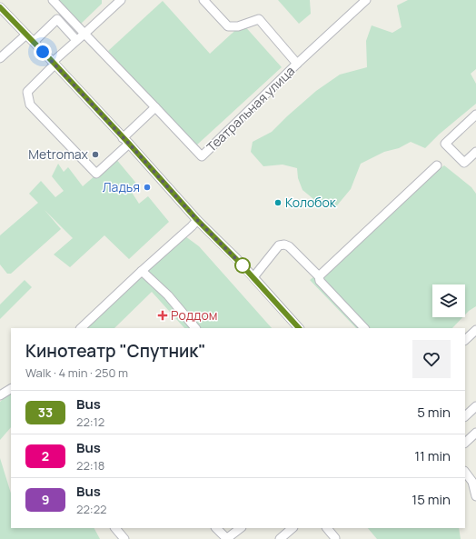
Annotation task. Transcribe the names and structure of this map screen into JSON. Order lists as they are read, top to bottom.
{
  "streets": {
    "street": ["Театральная улица"]
  },
  "places": {
    "other": ["Metromax", "Ладья", "Колобок"],
    "health": ["Роддом"]
  },
  "lines": ["bus line 33"],
  "page": {
    "heading": ["Кинотеатр \"Спутник\"", "Walk · 4 min · 250 m"],
    "list": [
      {
        "mark": "33",
        "name": "Bus",
        "note": "22:12",
        "value": "5 min"
      },
      {
        "mark": "2",
        "name": "Bus",
        "note": "22:18",
        "value": "11 min"
      },
      {
        "mark": "9",
        "name": "Bus",
        "note": "22:22",
        "value": "15 min"
      }
    ]
  }
}
